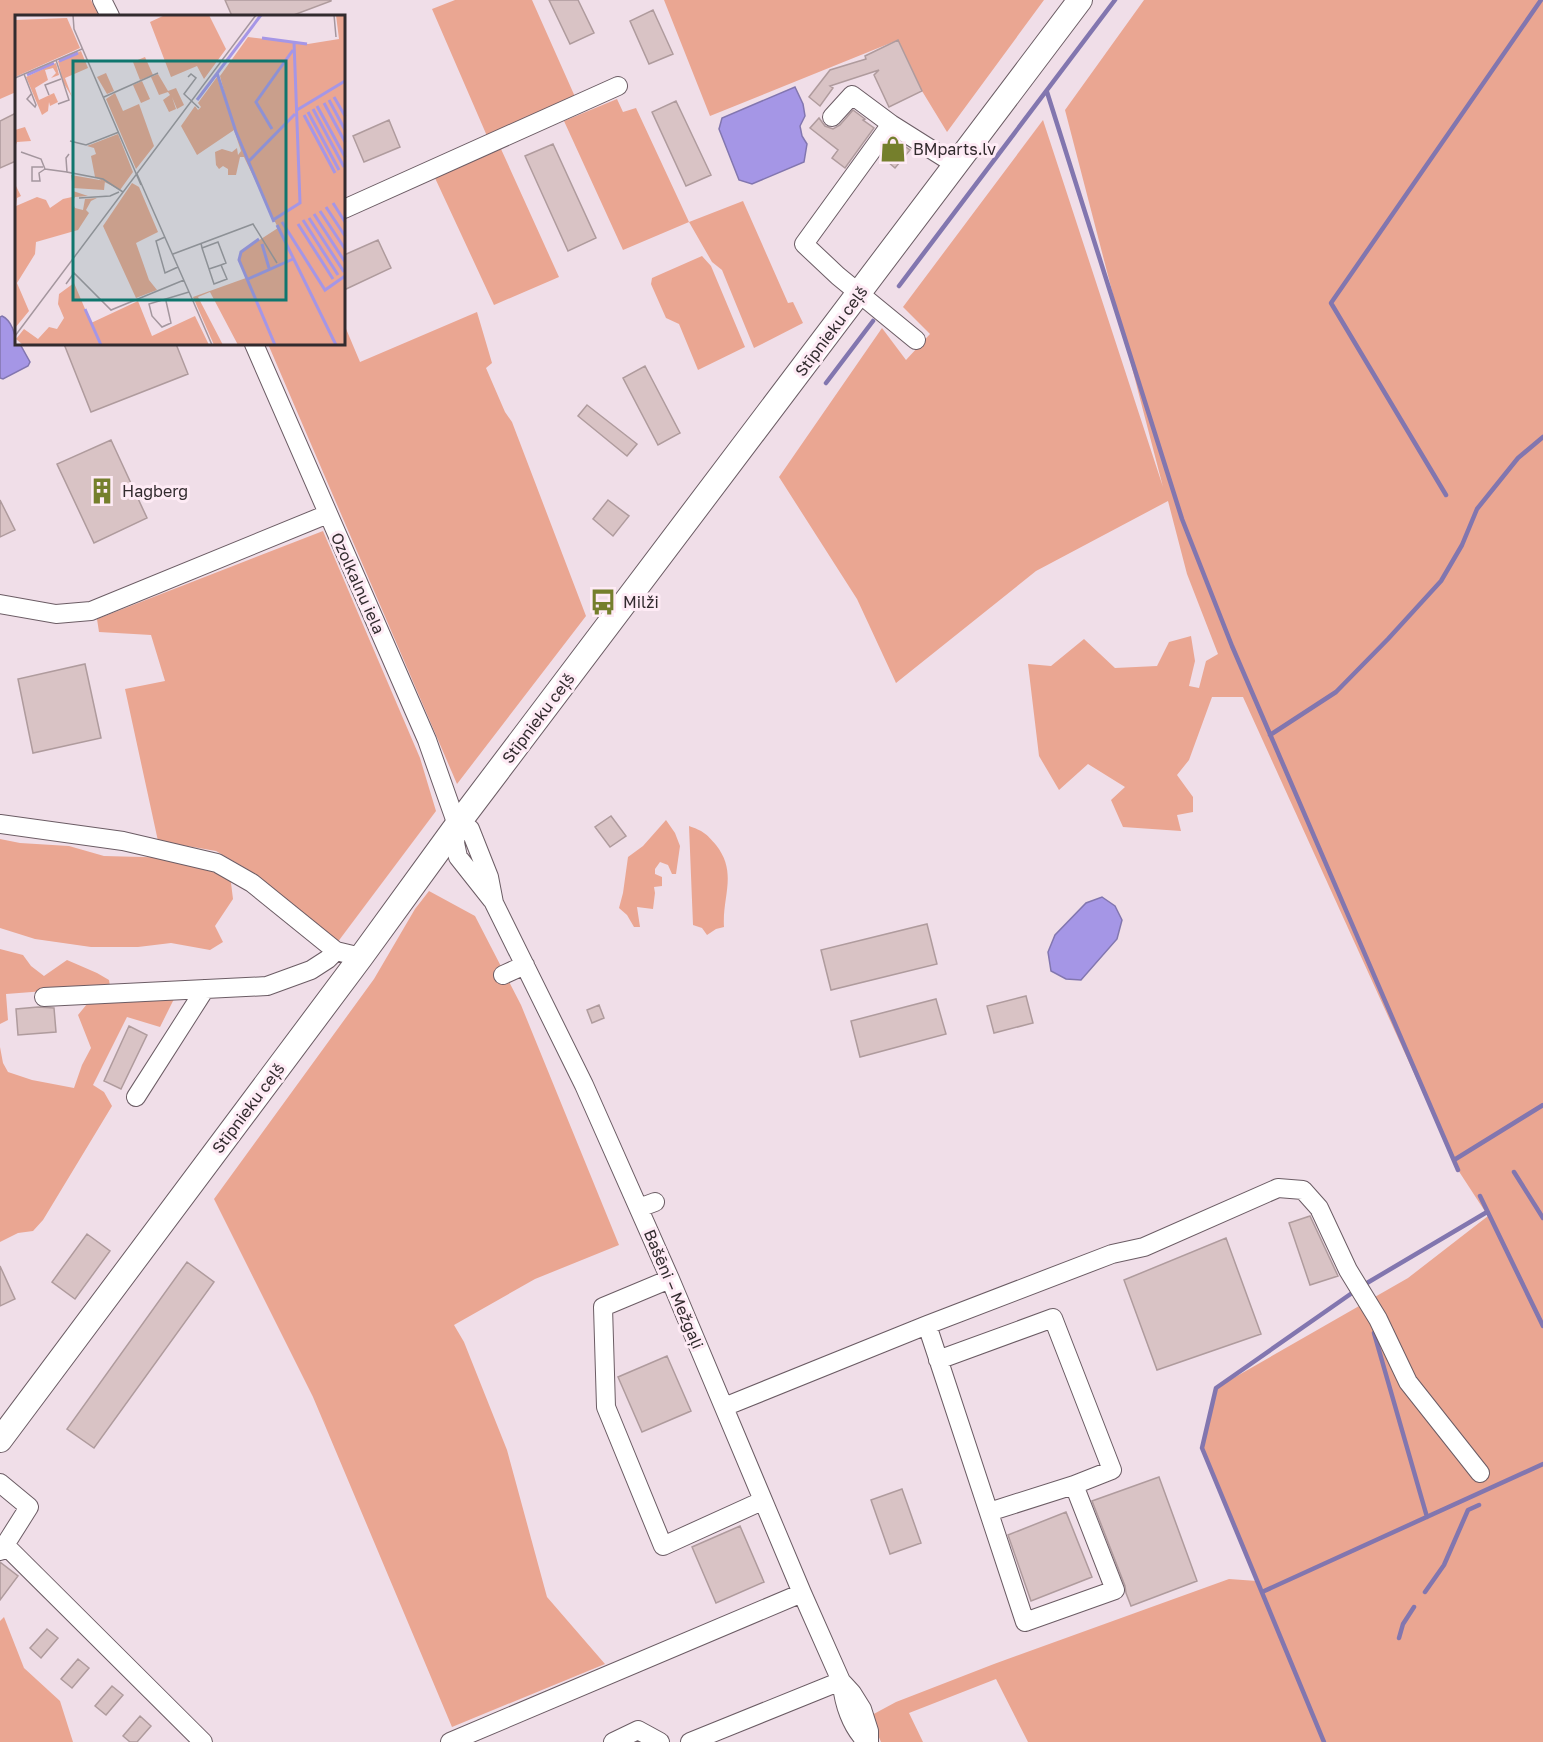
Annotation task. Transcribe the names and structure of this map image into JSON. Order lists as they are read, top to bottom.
{
  "streets": {
    "main road": ["Stīpnieku ceļš"],
    "street": ["Ozolkalnu iela", "Bašēni – Mežgaļi"]
  },
  "crossings": [
    ["Stīpnieku ceļš", "Ozolkalnu iela"],
    ["Stīpnieku ceļš", "Bašēni – Mežgaļi"],
    ["Ozolkalnu iela", "Bašēni – Mežgaļi"]
  ],
  "places": {
    "shop": ["BMparts.lv"],
    "building": ["Hagberg"],
    "bus stop": ["Milži"]
  }
}
